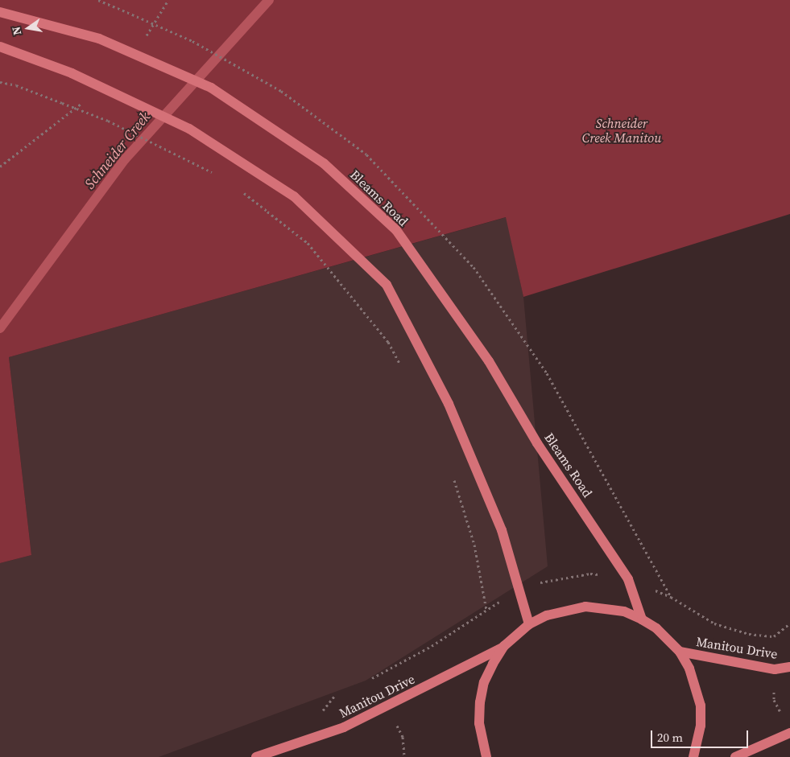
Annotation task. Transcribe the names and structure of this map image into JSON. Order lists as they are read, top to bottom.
{
  "streets": {
    "main road": ["Bleams Road", "Manitou Drive"]
  },
  "water": ["Schneider Creek"],
  "parks": ["Schneider Creek Manitou"],
  "scale_bar": "20 m",
  "north": "left"
}
